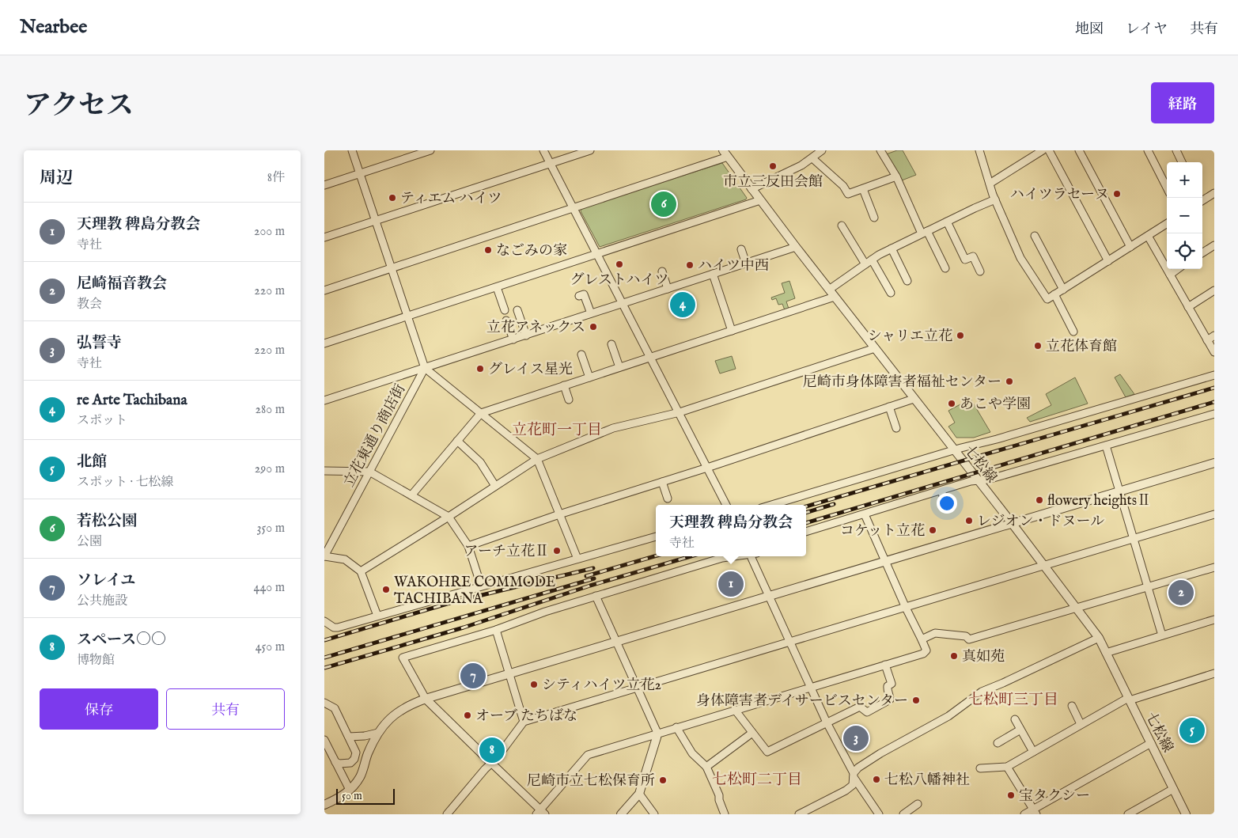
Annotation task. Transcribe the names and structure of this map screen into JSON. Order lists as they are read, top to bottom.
{
  "streets": {
    "street": ["立花東通り商店街", "七松線"]
  },
  "districts": ["立花町一丁目", "七松町三丁目", "七松町二丁目"],
  "places": [
    "市立三反田会館",
    "ハイツラセーヌ",
    "ティエム ハイツ",
    "なごみの家",
    "グレストハイツ",
    "ハイツ中西",
    "立花アネックス",
    "シャリエ立花",
    "立花体育館",
    "グレイス星光",
    "尼崎市身体障害者福祉センター",
    "あこや学園",
    "flowery heightsⅡ",
    "レジオン・ドヌール",
    "コケット立花",
    "アーチ立花Ⅱ",
    "WAKOHRE COMMODE TACHIBANA",
    "真如苑",
    "シティハイツ立花2",
    "身体障害者デイサービスセンター",
    "オーブ たちばな",
    "七松八幡神社",
    "尼崎市立七松保育所",
    "宝タクシー"
  ],
  "scale_bar": "50 m",
  "page": {
    "header": "Nearbee",
    "nav": ["地図", "レイヤ", "共有"],
    "title": "アクセス",
    "buttons": [
      "経路",
      ["保存", "共有"]
    ],
    "heading": ["周辺", "8件"],
    "map_buttons": ["+", "−"],
    "pins": [
      "6",
      "4",
      "1",
      "2",
      "7",
      "5",
      "3",
      "8"
    ],
    "list": [
      {
        "mark": "1",
        "name": "天理教 稗島分教会",
        "note": "寺社",
        "value": "200 m"
      },
      {
        "mark": "2",
        "name": "尼崎福音教会",
        "note": "教会",
        "value": "220 m"
      },
      {
        "mark": "3",
        "name": "弘誓寺",
        "note": "寺社",
        "value": "220 m"
      },
      {
        "mark": "4",
        "name": "re Arte Tachibana",
        "note": "スポット",
        "value": "280 m"
      },
      {
        "mark": "5",
        "name": "北館",
        "note": "スポット · 七松線",
        "value": "290 m"
      },
      {
        "mark": "6",
        "name": "若松公園",
        "note": "公園",
        "value": "350 m"
      },
      {
        "mark": "7",
        "name": "ソレイユ",
        "note": "公共施設",
        "value": "440 m"
      },
      {
        "mark": "8",
        "name": "スペース○○",
        "note": "博物館",
        "value": "450 m"
      }
    ],
    "popup": ["天理教 稗島分教会", "寺社"],
    "scale": "50 m"
  }
}
